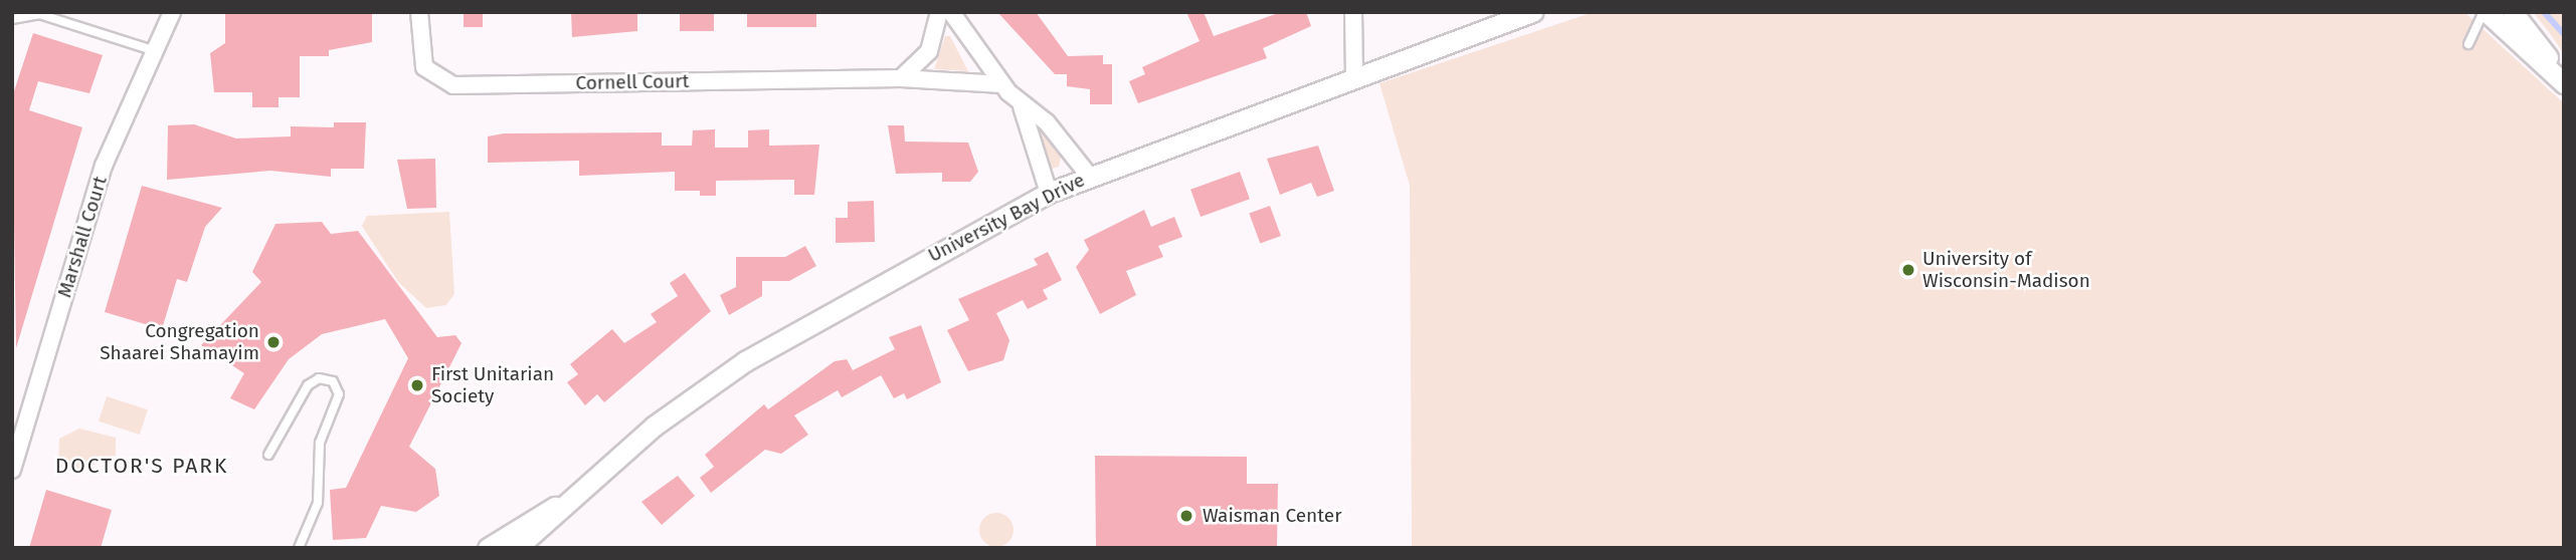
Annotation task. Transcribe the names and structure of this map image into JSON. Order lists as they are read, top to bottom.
{
  "streets": {
    "street": ["Cornell Court", "University Bay Drive", "Marshall Court"]
  },
  "districts": ["DOCTOR'S PARK"],
  "places": [
    "University of Wisconsin-Madison",
    "Congregation Shaarei Shamayim",
    "First Unitarian Society",
    "Waisman Center"
  ]
}
